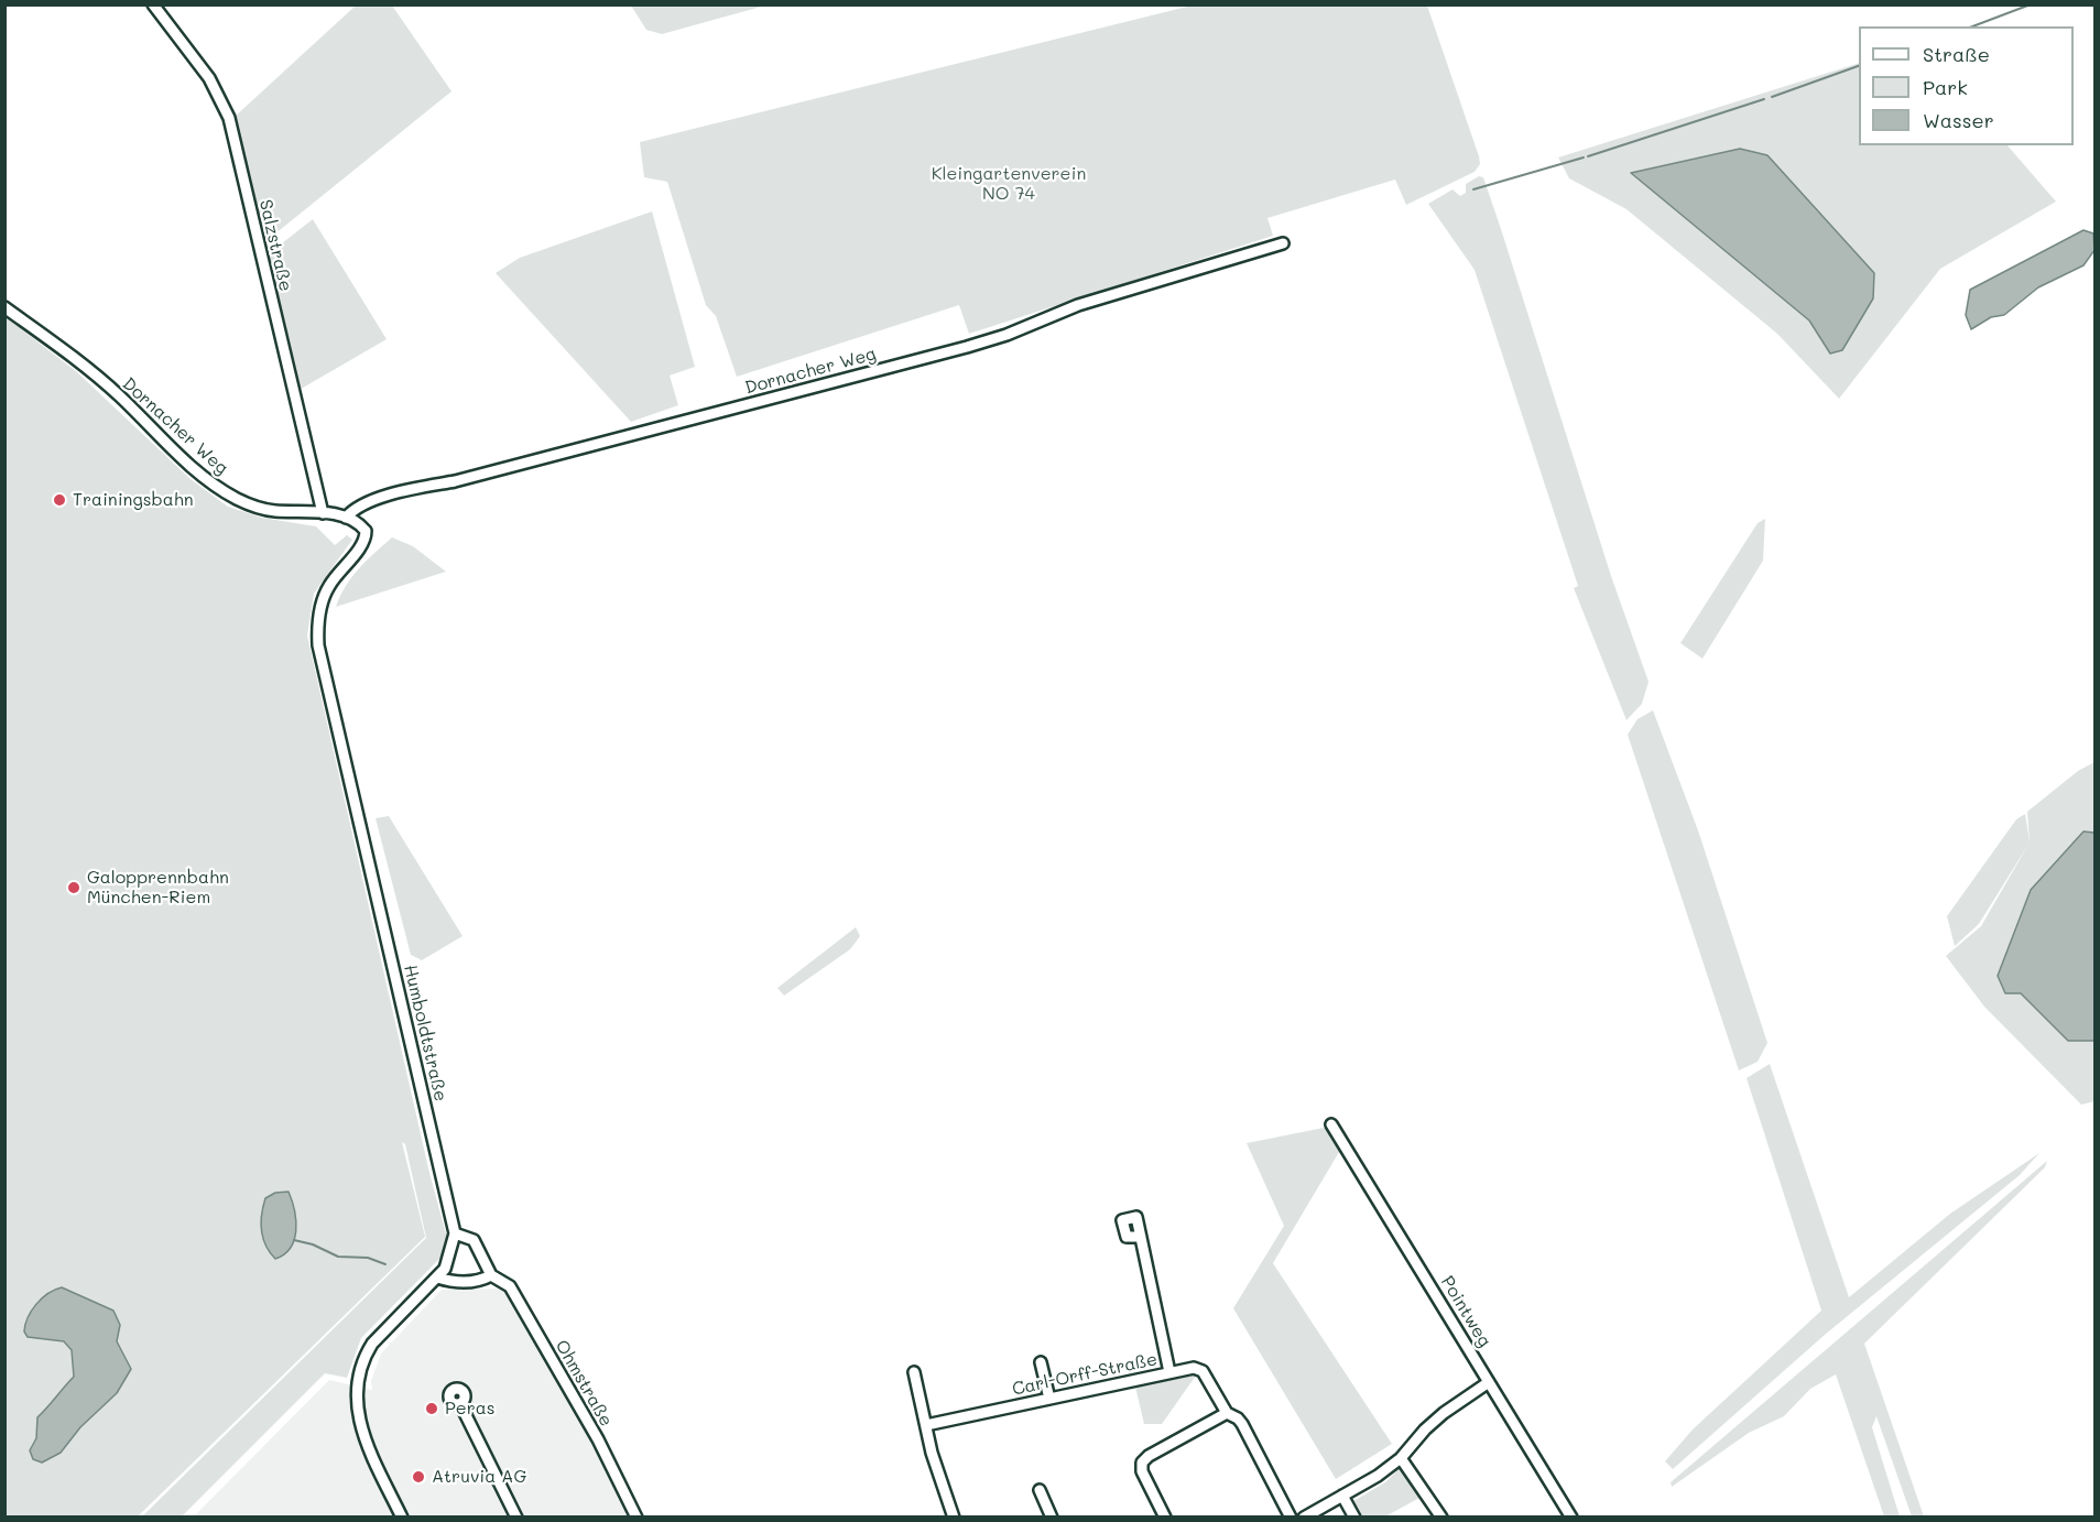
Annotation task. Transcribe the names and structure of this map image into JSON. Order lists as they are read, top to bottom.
{
  "streets": {
    "street": [
      "Salzstraße",
      "Dornacher Weg",
      "Humboldtstraße",
      "Pointweg",
      "Carl-Orff-Straße",
      "Ohmstraße"
    ]
  },
  "crossings": [
    ["Salzstraße", "Dornacher Weg"],
    ["Dornacher Weg", "Humboldtstraße"],
    ["Humboldtstraße", "Ohmstraße"]
  ],
  "parks": ["Kleingartenverein NO 74"],
  "places": [
    "Trainingsbahn",
    "Galopprennbahn München-Riem",
    "Peras",
    "Atruvia AG"
  ],
  "legend": ["Straße", "Park", "Wasser"]
}
